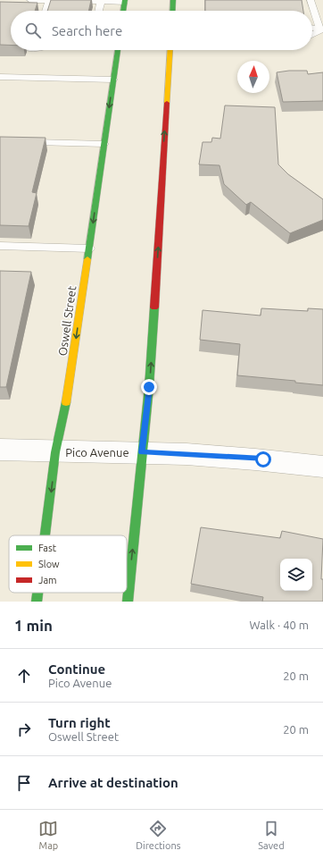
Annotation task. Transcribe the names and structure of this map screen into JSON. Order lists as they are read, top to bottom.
{
  "streets": {
    "main road": ["Oswell Street"],
    "street": ["Pico Avenue"]
  },
  "crossings": [
    ["Oswell Street", "Pico Avenue"]
  ],
  "legend": ["Fast", "Slow", "Jam"],
  "north": "top",
  "page": {
    "search": "Search here",
    "heading": ["1 min", "Walk · 40 m"],
    "list": [
      ["Continue", "Pico Avenue", "20 m"],
      ["Turn right", "Oswell Street", "20 m"],
      "Arrive at destination"
    ],
    "nav": ["Map", "Directions", "Saved"]
  }
}
